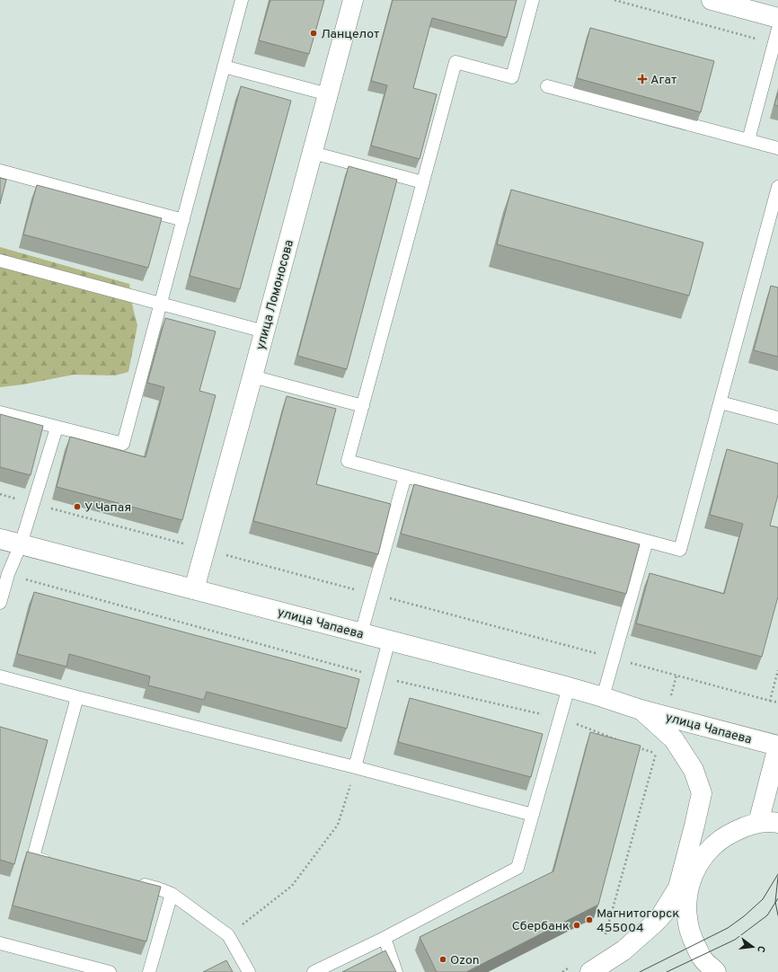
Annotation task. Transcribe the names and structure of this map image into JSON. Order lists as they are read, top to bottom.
{
  "streets": {
    "street": ["улица Ломоносова", "улица Чапаева"]
  },
  "crossings": [
    ["улица Ломоносова", "улица Чапаева"]
  ],
  "places": {
    "other": [
      "Ланцелот",
      "У Чапая",
      "Магнитогорск 455004",
      "Сбербанк",
      "Ozon"
    ],
    "health": ["Агат"]
  },
  "north": "right"
}
